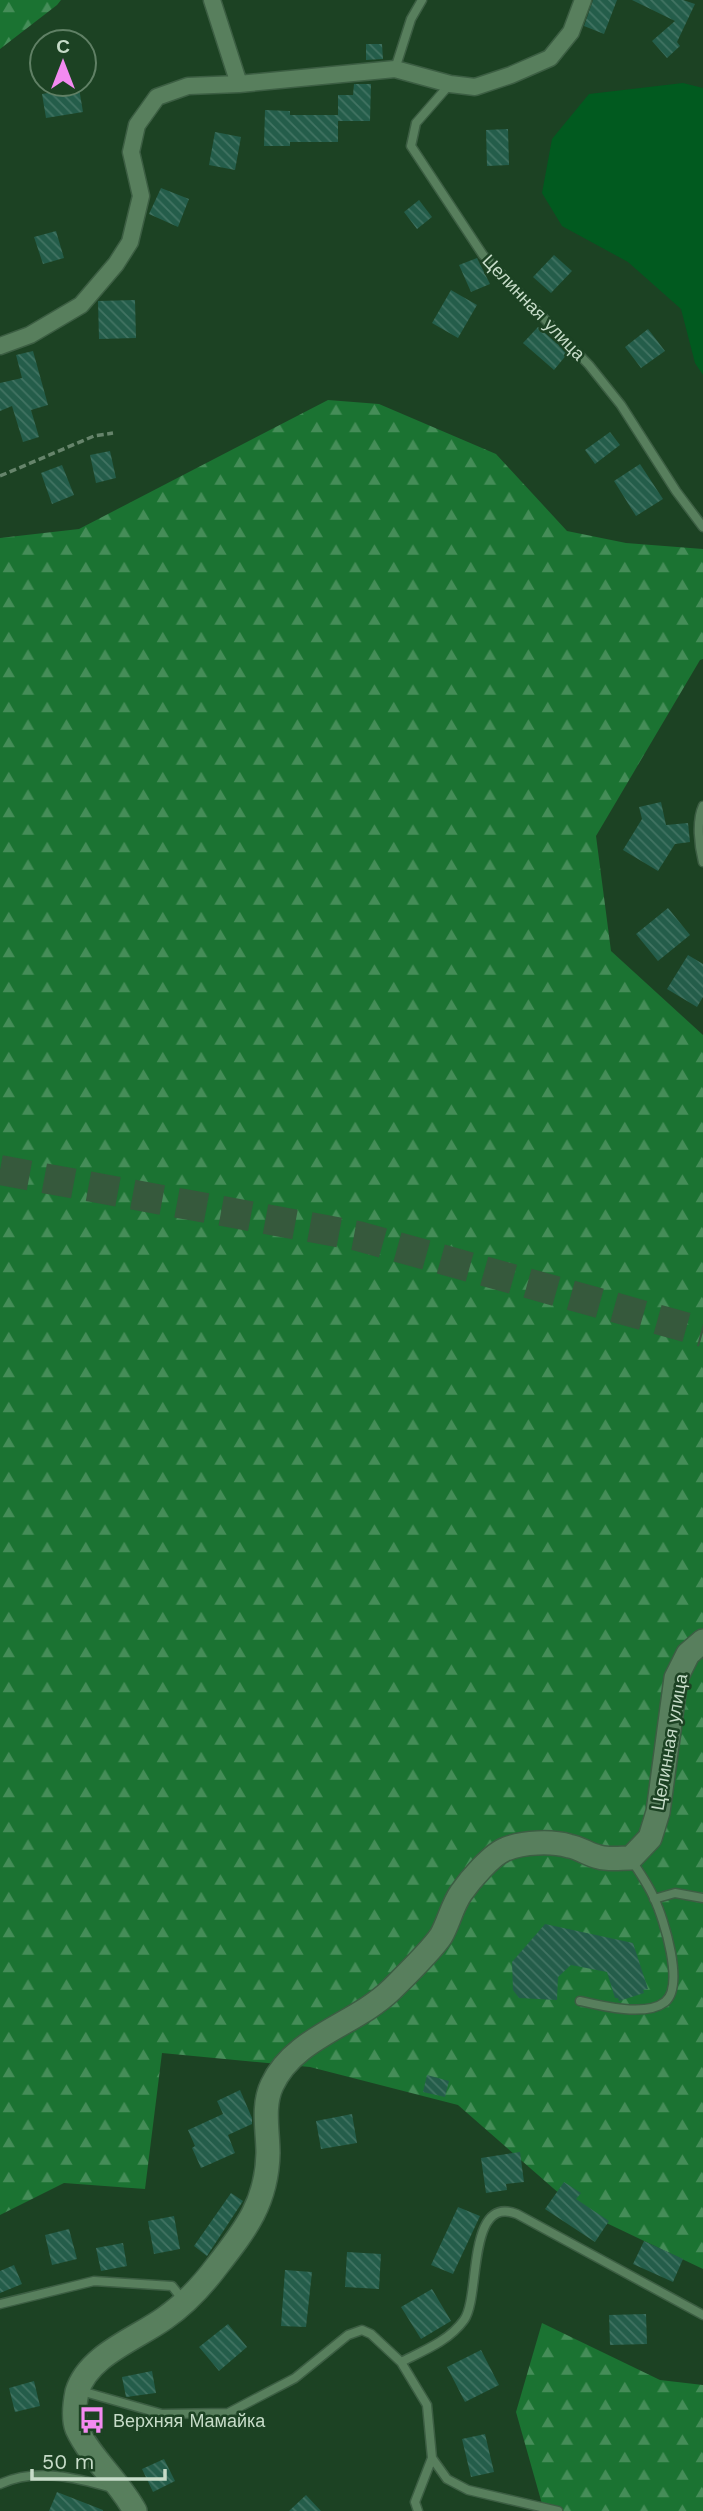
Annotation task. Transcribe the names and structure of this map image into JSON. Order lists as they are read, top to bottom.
{
  "streets": {
    "street": ["Целинная улица"]
  },
  "places": {
    "bus stop": ["Верхняя Мамайка"]
  },
  "scale_bar": "50 m",
  "north": "top"
}
